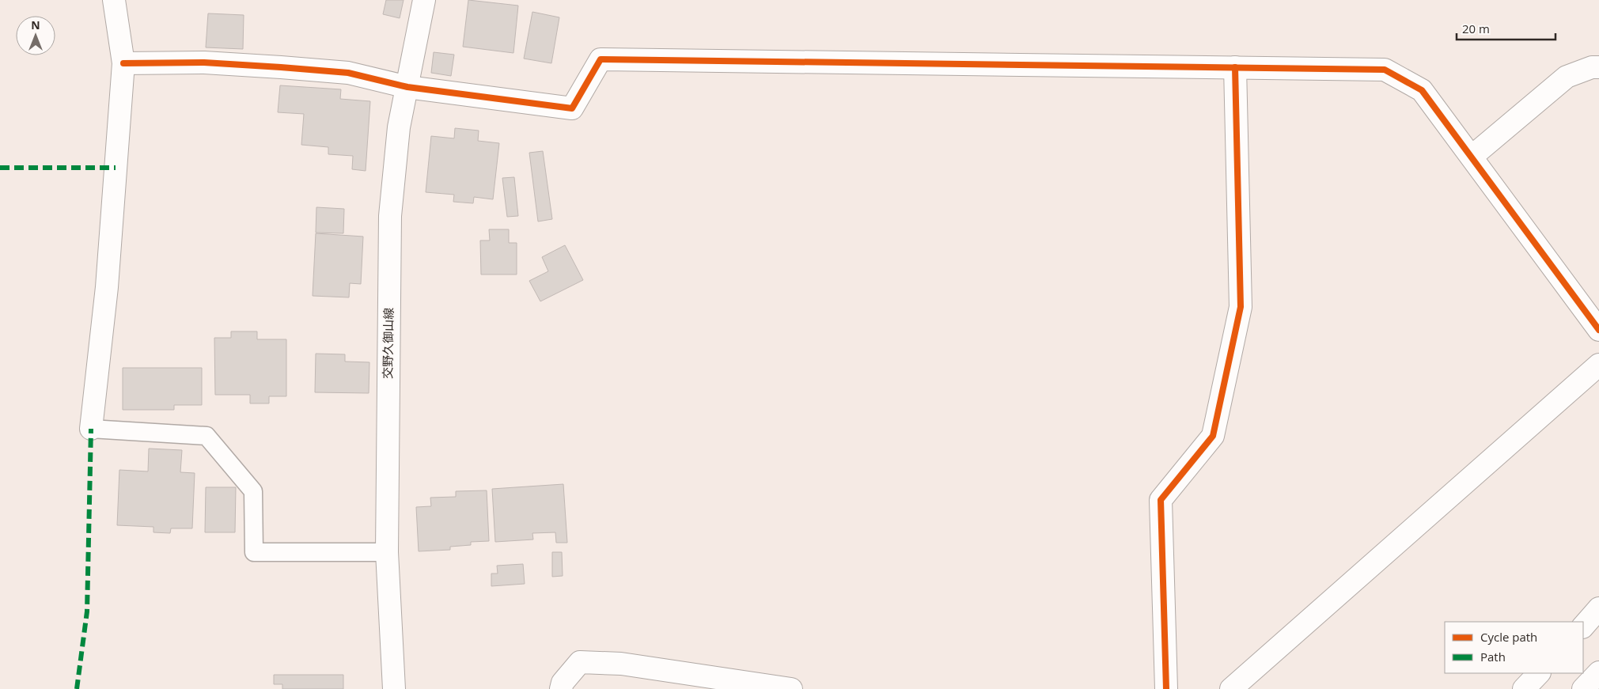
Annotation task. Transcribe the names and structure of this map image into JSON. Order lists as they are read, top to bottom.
{
  "streets": {
    "main road": ["交野久御山線"]
  },
  "legend": ["Cycle path", "Path"],
  "scale_bar": "20 m",
  "north": "top"
}
